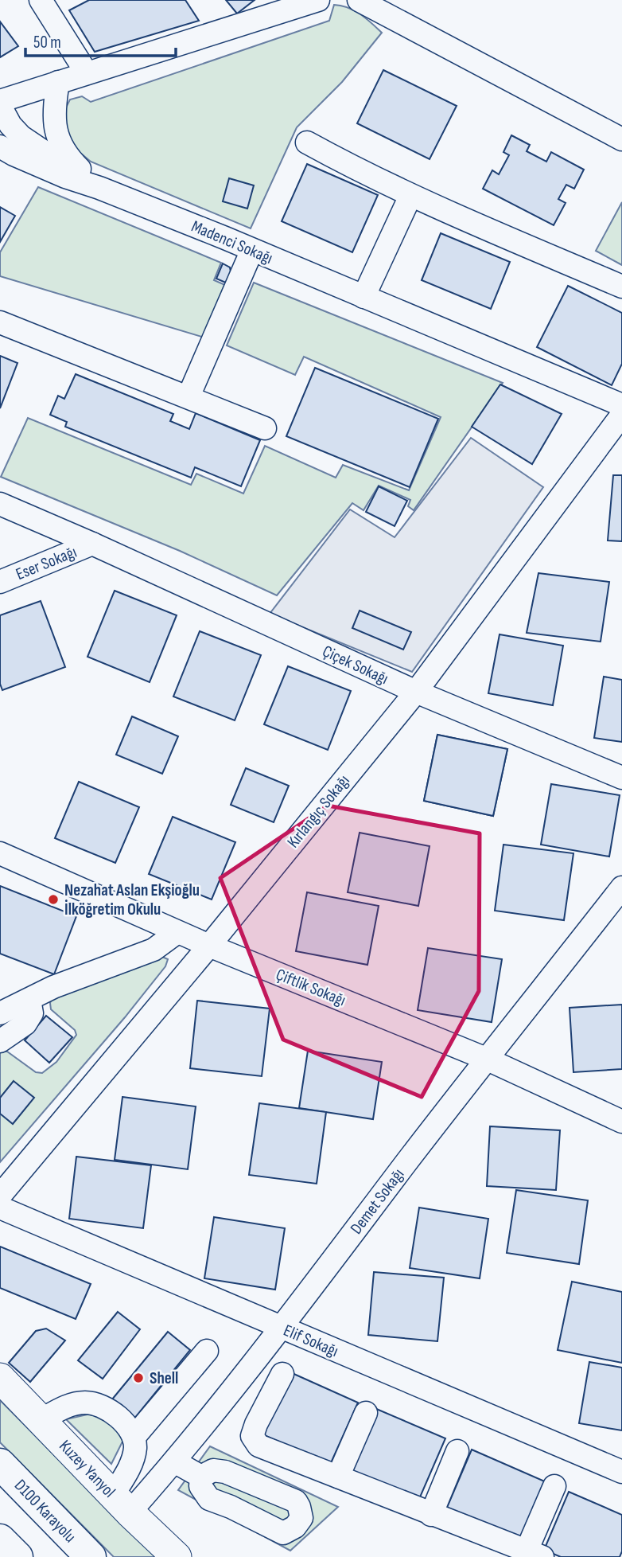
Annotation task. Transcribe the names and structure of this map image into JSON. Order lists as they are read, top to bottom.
{
  "streets": {
    "highway": ["D100 Karayolu"],
    "main road": ["Kuzey Yanyol"],
    "street": [
      "Madenci Sokağı",
      "Eser Sokağı",
      "Çiçek Sokağı",
      "Kırlangıç Sokağı",
      "Çiftlik Sokağı",
      "Demet Sokağı",
      "Elif Sokağı"
    ]
  },
  "crossings": [
    ["Eser Sokağı", "Çiçek Sokağı"],
    ["Çiçek Sokağı", "Kırlangıç Sokağı"],
    ["Kırlangıç Sokağı", "Çiftlik Sokağı"],
    ["Çiftlik Sokağı", "Demet Sokağı"],
    ["Demet Sokağı", "Elif Sokağı"],
    ["Demet Sokağı", "Kuzey Yanyol"]
  ],
  "places": ["Nezahat Aslan Ekşioğlu İlköğretim Okulu", "Shell"],
  "scale_bar": "50 m"
}
